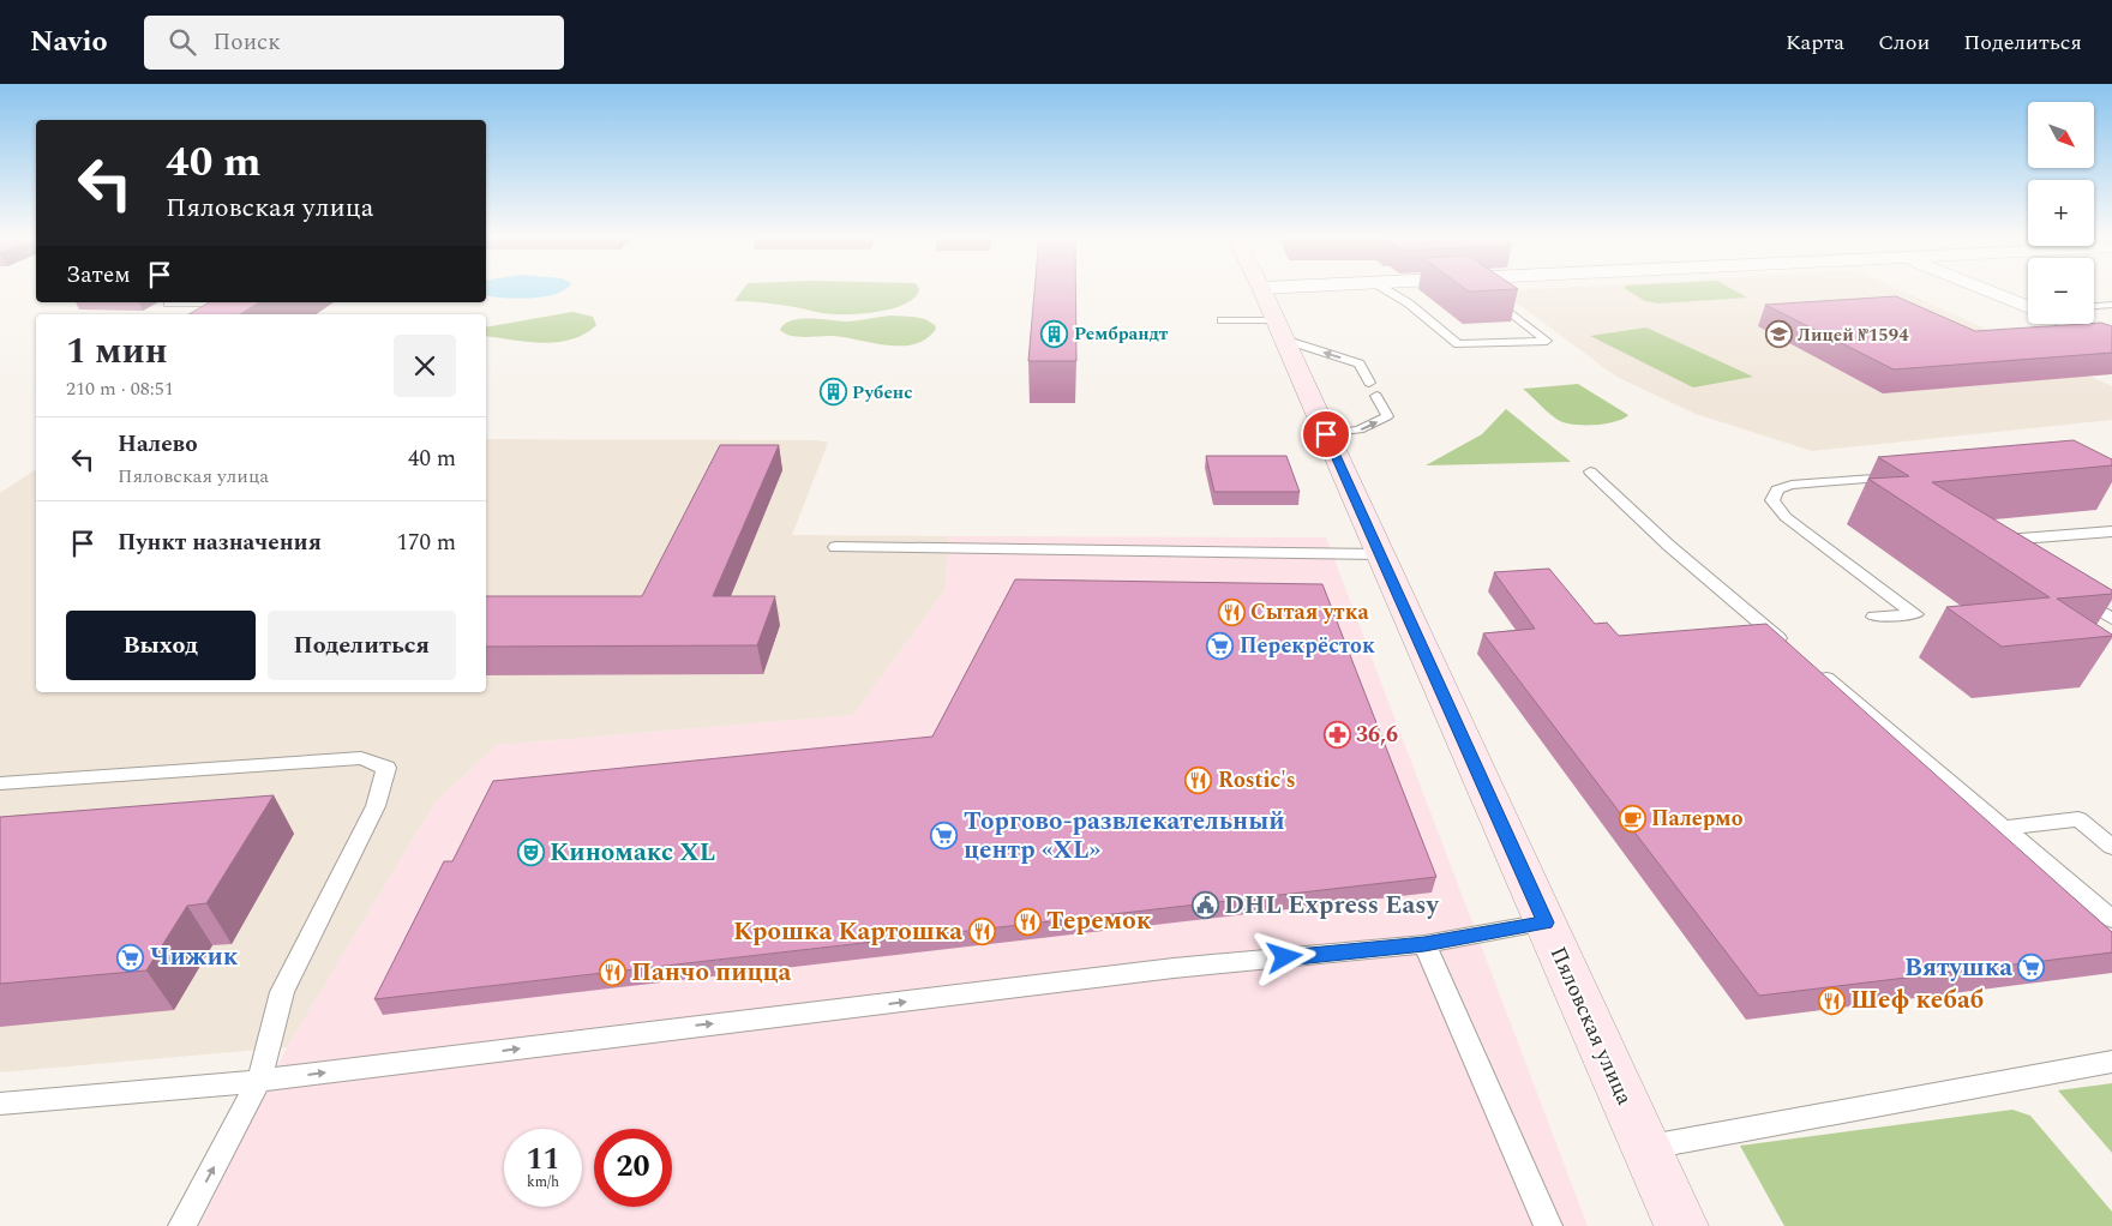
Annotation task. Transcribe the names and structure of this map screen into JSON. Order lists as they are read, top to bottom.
{
  "streets": {
    "street": ["Пяловская улица"]
  },
  "places": {
    "building": ["Рембрандт", "Рубенс"],
    "school or university": ["Лицей №1594"],
    "restaurant": [
      "Сытая утка",
      "Rostic's",
      "Теремок",
      "Крошка Картошка",
      "Панчо пицца",
      "Шеф кебаб"
    ],
    "supermarket": [
      "Перекрёсток",
      "Торгово-развлекательный центр «XL»",
      "Чижик",
      "Вятушка"
    ],
    "pharmacy": ["36,6"],
    "cafe": ["Палермо"],
    "theatre": ["Киномакс XL"],
    "public building": ["DHL Express Easy"]
  },
  "north": "bottom right",
  "page": {
    "header": "Navio",
    "search": "Поиск",
    "nav": ["Карта", "Слои", "Поделиться"],
    "map_buttons": ["+", "−"],
    "turn": ["40 m", "Пяловская улица"],
    "then": "Затем",
    "heading": ["1 мин", "210 m · 08:51"],
    "list": [
      {
        "name": "Налево",
        "note": "Пяловская улица",
        "value": "40 m"
      },
      {
        "name": "Пункт назначения",
        "value": "170 m"
      }
    ],
    "buttons": ["Выход", "Поделиться"],
    "speed": "11 km/h",
    "limit": "20"
  }
}
